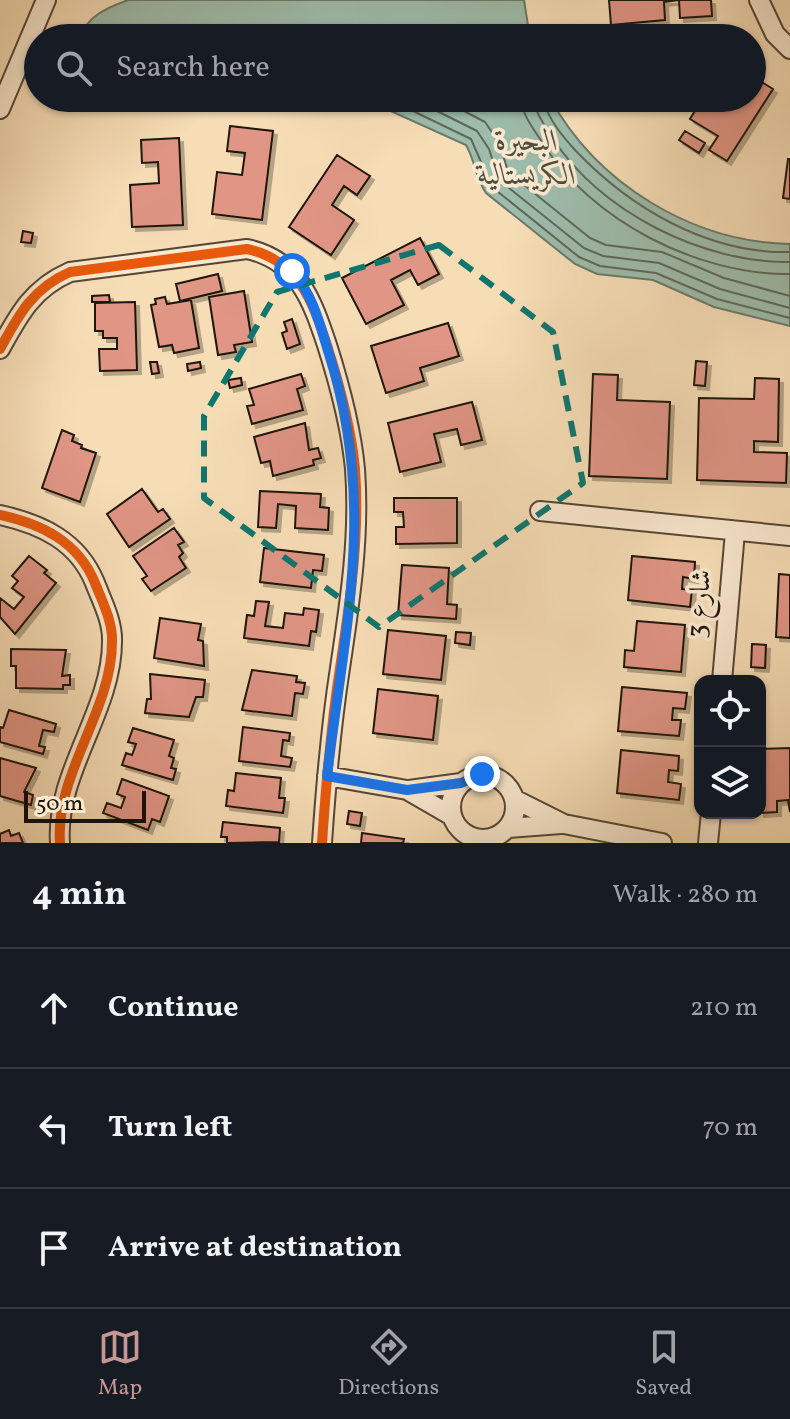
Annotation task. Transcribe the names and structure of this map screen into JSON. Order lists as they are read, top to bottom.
{
  "streets": {
    "street": ["شارع 3"]
  },
  "water": ["البحيرة الكريستالية"],
  "scale_bar": "50 m",
  "page": {
    "search": "Search here",
    "scale": "50 m",
    "heading": ["4 min", "Walk · 280 m"],
    "list": [
      ["Continue", "210 m"],
      ["Turn left", "70 m"],
      "Arrive at destination"
    ],
    "nav": ["Map", "Directions", "Saved"]
  }
}
